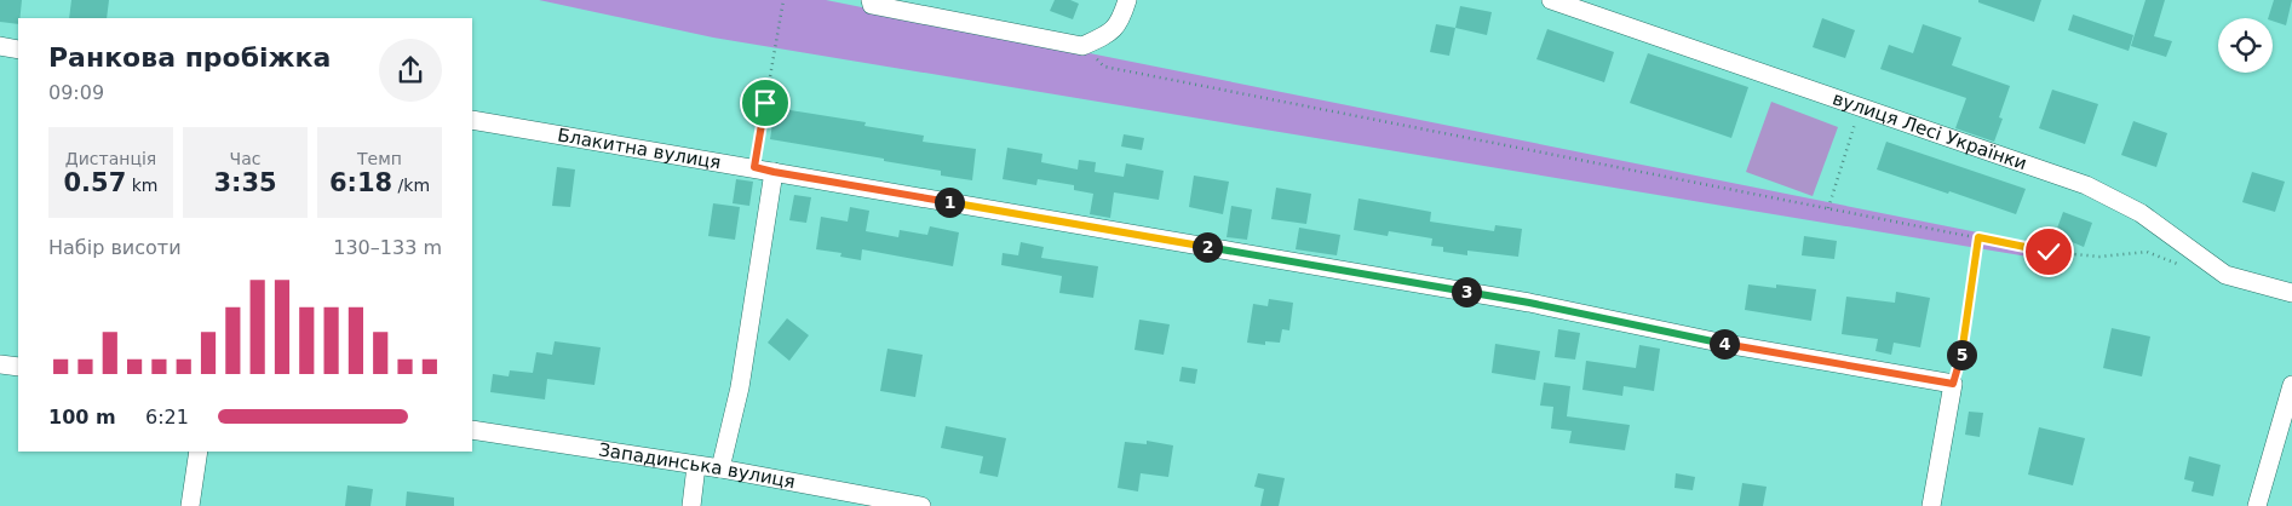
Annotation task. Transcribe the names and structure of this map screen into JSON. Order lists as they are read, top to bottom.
{
  "streets": {
    "street": ["вулиця Лесі Українки", "Блакитна вулиця", "Западинська вулиця"]
  },
  "page": {
    "heading": ["Ранкова пробіжка", "09:09"],
    "stats": [
      ["Дистанція", "0.57 km"],
      ["Час", "3:35"],
      ["Темп", "6:18 /km"]
    ],
    "pins": [
      "1",
      "2",
      "3",
      "4",
      "5"
    ],
    "chart": ["Набір висоти", "130–133 m"],
    "list": [
      {
        "name": "100 m",
        "note": "6:21"
      }
    ]
  }
}
